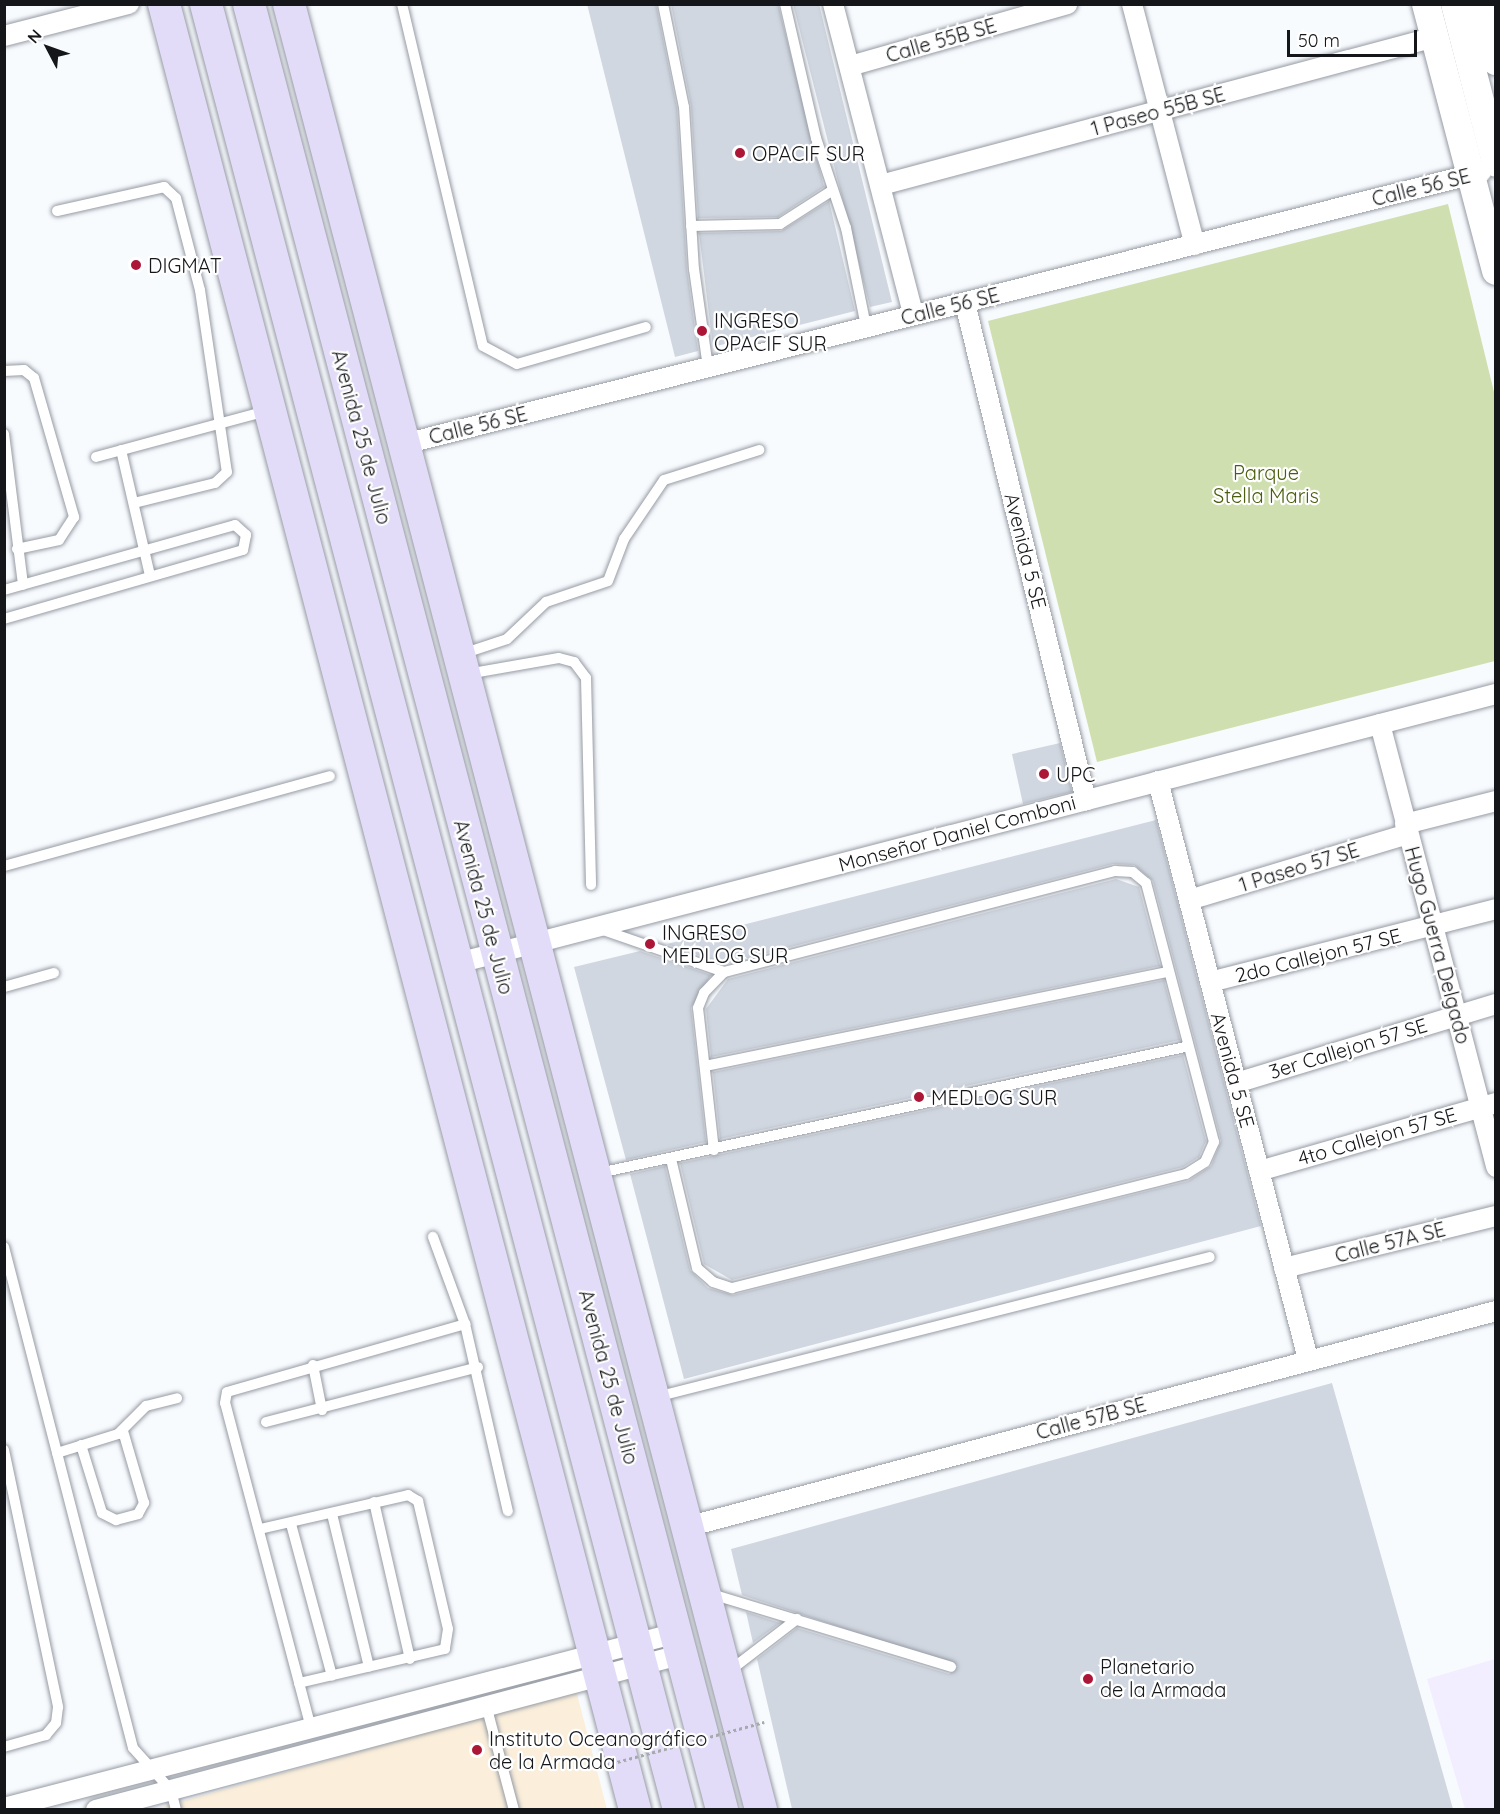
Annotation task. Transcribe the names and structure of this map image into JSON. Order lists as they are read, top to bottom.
{
  "streets": {
    "main road": ["Avenida 25 de Julio"],
    "street": [
      "Calle 55B SE",
      "1 Paseo 55B SE",
      "Calle 56 SE",
      "Avenida 5 SE",
      "Monseñor Daniel Comboni",
      "1 Paseo 57 SE",
      "Hugo Guerra Delgado",
      "2do Callejon 57 SE",
      "3er Callejon 57 SE",
      "4to Callejon 57 SE",
      "Calle 57A SE",
      "Calle 57B SE"
    ]
  },
  "crossings": [
    ["Calle 56 SE", "Avenida 25 de Julio"],
    ["Calle 56 SE", "Avenida 5 SE"],
    ["Avenida 25 de Julio", "Monseñor Daniel Comboni"],
    ["Avenida 25 de Julio", "Calle 57B SE"],
    ["Avenida 5 SE", "Monseñor Daniel Comboni"],
    ["Avenida 5 SE", "1 Paseo 57 SE"],
    ["Avenida 5 SE", "2do Callejon 57 SE"],
    ["Avenida 5 SE", "3er Callejon 57 SE"],
    ["Avenida 5 SE", "4to Callejon 57 SE"],
    ["Avenida 5 SE", "Calle 57A SE"],
    ["Avenida 5 SE", "Calle 57B SE"],
    ["Monseñor Daniel Comboni", "Hugo Guerra Delgado"],
    ["1 Paseo 57 SE", "Hugo Guerra Delgado"],
    ["Hugo Guerra Delgado", "2do Callejon 57 SE"],
    ["Hugo Guerra Delgado", "3er Callejon 57 SE"],
    ["Hugo Guerra Delgado", "4to Callejon 57 SE"]
  ],
  "parks": ["Parque Stella Maris"],
  "places": [
    "OPACIF SUR",
    "DIGMAT",
    "INGRESO OPACIF SUR",
    "UPC",
    "INGRESO MEDLOG SUR",
    "MEDLOG SUR",
    "Planetario de la Armada",
    "Instituto Oceanográfico de la Armada"
  ],
  "scale_bar": "50 m",
  "north": "top left"
}
